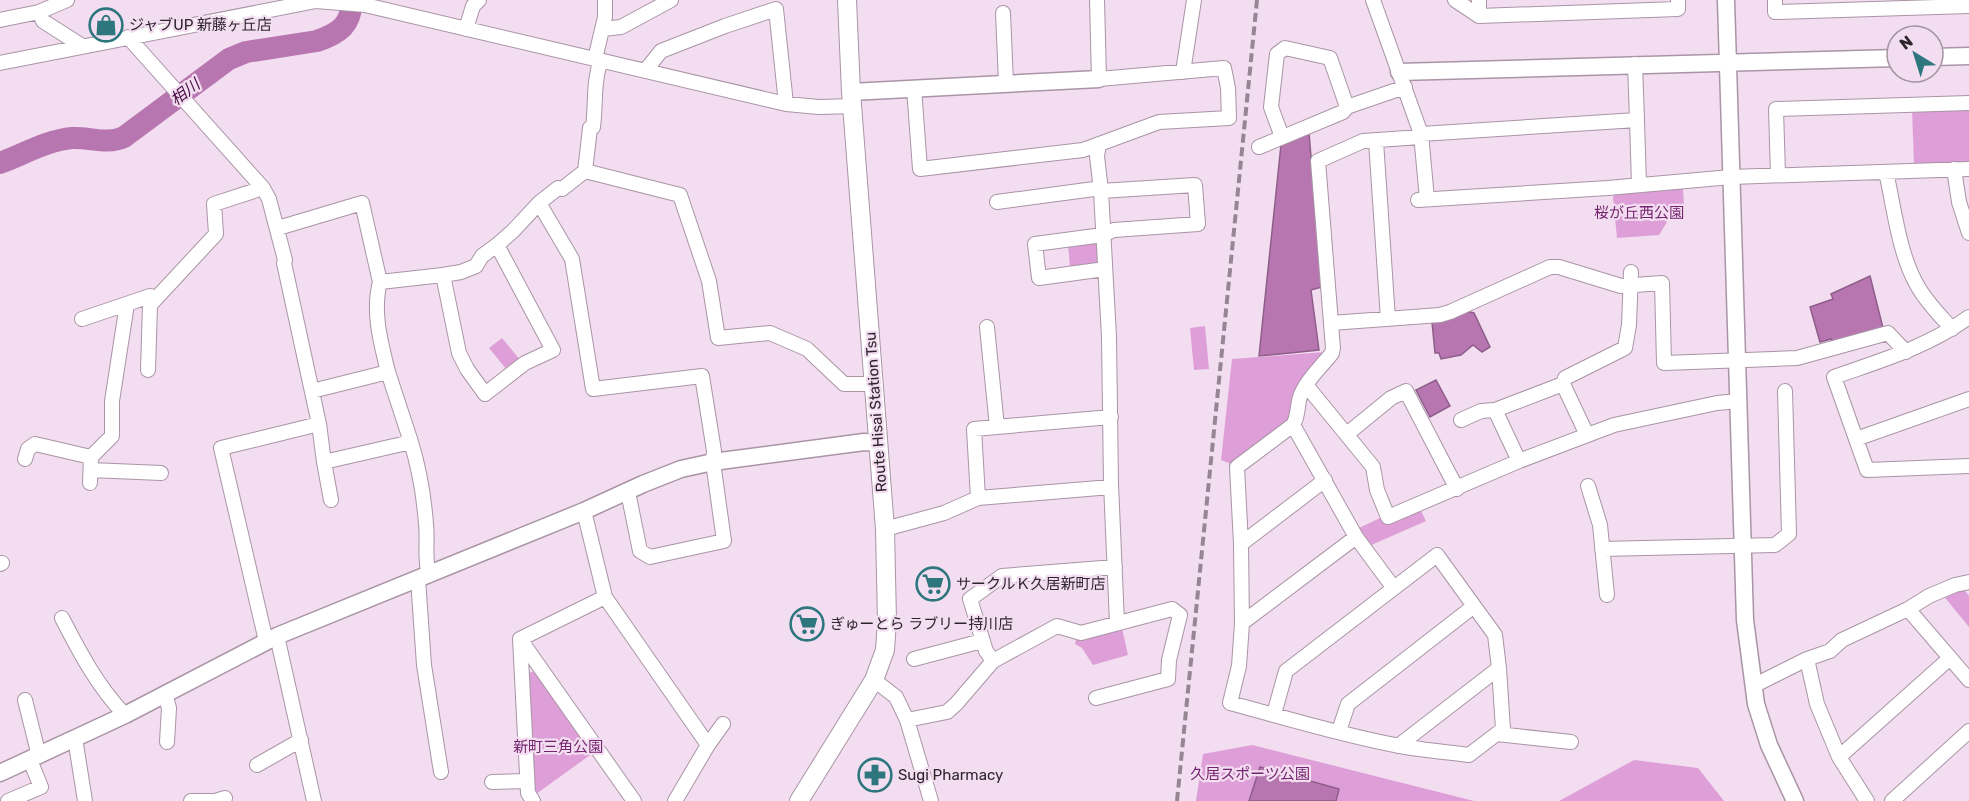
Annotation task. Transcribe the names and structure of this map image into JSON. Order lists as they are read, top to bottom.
{
  "streets": {
    "main road": ["Route Hisai Station Tsu"]
  },
  "water": ["相川"],
  "parks": ["桜が丘西公園", "新町三角公園", "久居スポーツ公園"],
  "places": {
    "shop": ["ジャブUP 新藤ヶ丘店"],
    "supermarket": ["サークルＫ久居新町店", "ぎゅーとら ラブリー持川店"],
    "pharmacy": ["Sugi Pharmacy"]
  },
  "north": "top left"
}
